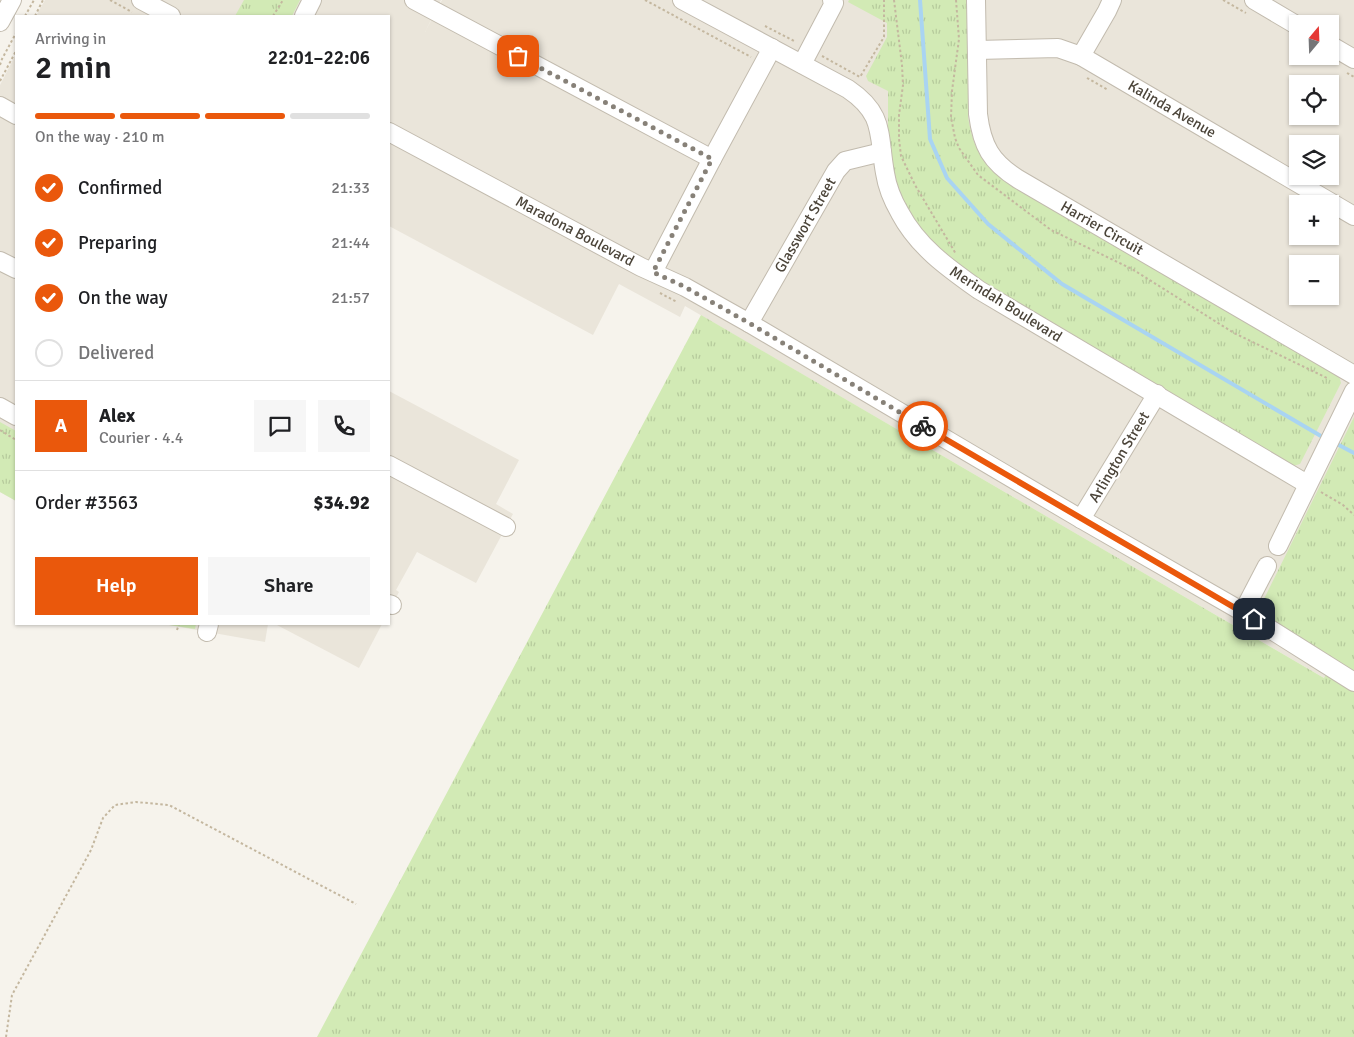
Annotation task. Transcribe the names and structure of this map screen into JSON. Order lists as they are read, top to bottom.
{
  "streets": {
    "street": [
      "Kalinda Avenue",
      "Glasswort Street",
      "Harrier Circuit",
      "Maradona Boulevard",
      "Merindah Boulevard",
      "Arlington Street"
    ]
  },
  "crossings": [
    ["Kalinda Avenue", "Harrier Circuit"],
    ["Glasswort Street", "Maradona Boulevard"],
    ["Glasswort Street", "Merindah Boulevard"],
    ["Maradona Boulevard", "Arlington Street"],
    ["Merindah Boulevard", "Arlington Street"]
  ],
  "north": "top",
  "page": {
    "map_buttons": ["+", "−"],
    "heading": ["2 min", "Arriving in", "22:01–22:06"],
    "panel": [
      "Alex",
      "Courier · 4.4",
      "Order #3563",
      "$34.92"
    ],
    "bar": "On the way · 210 m",
    "list": [
      ["Confirmed", "21:33"],
      ["Preparing", "21:44"],
      ["On the way", "21:57"],
      "Delivered"
    ],
    "round": "A",
    "buttons": ["Help", "Share"]
  }
}
